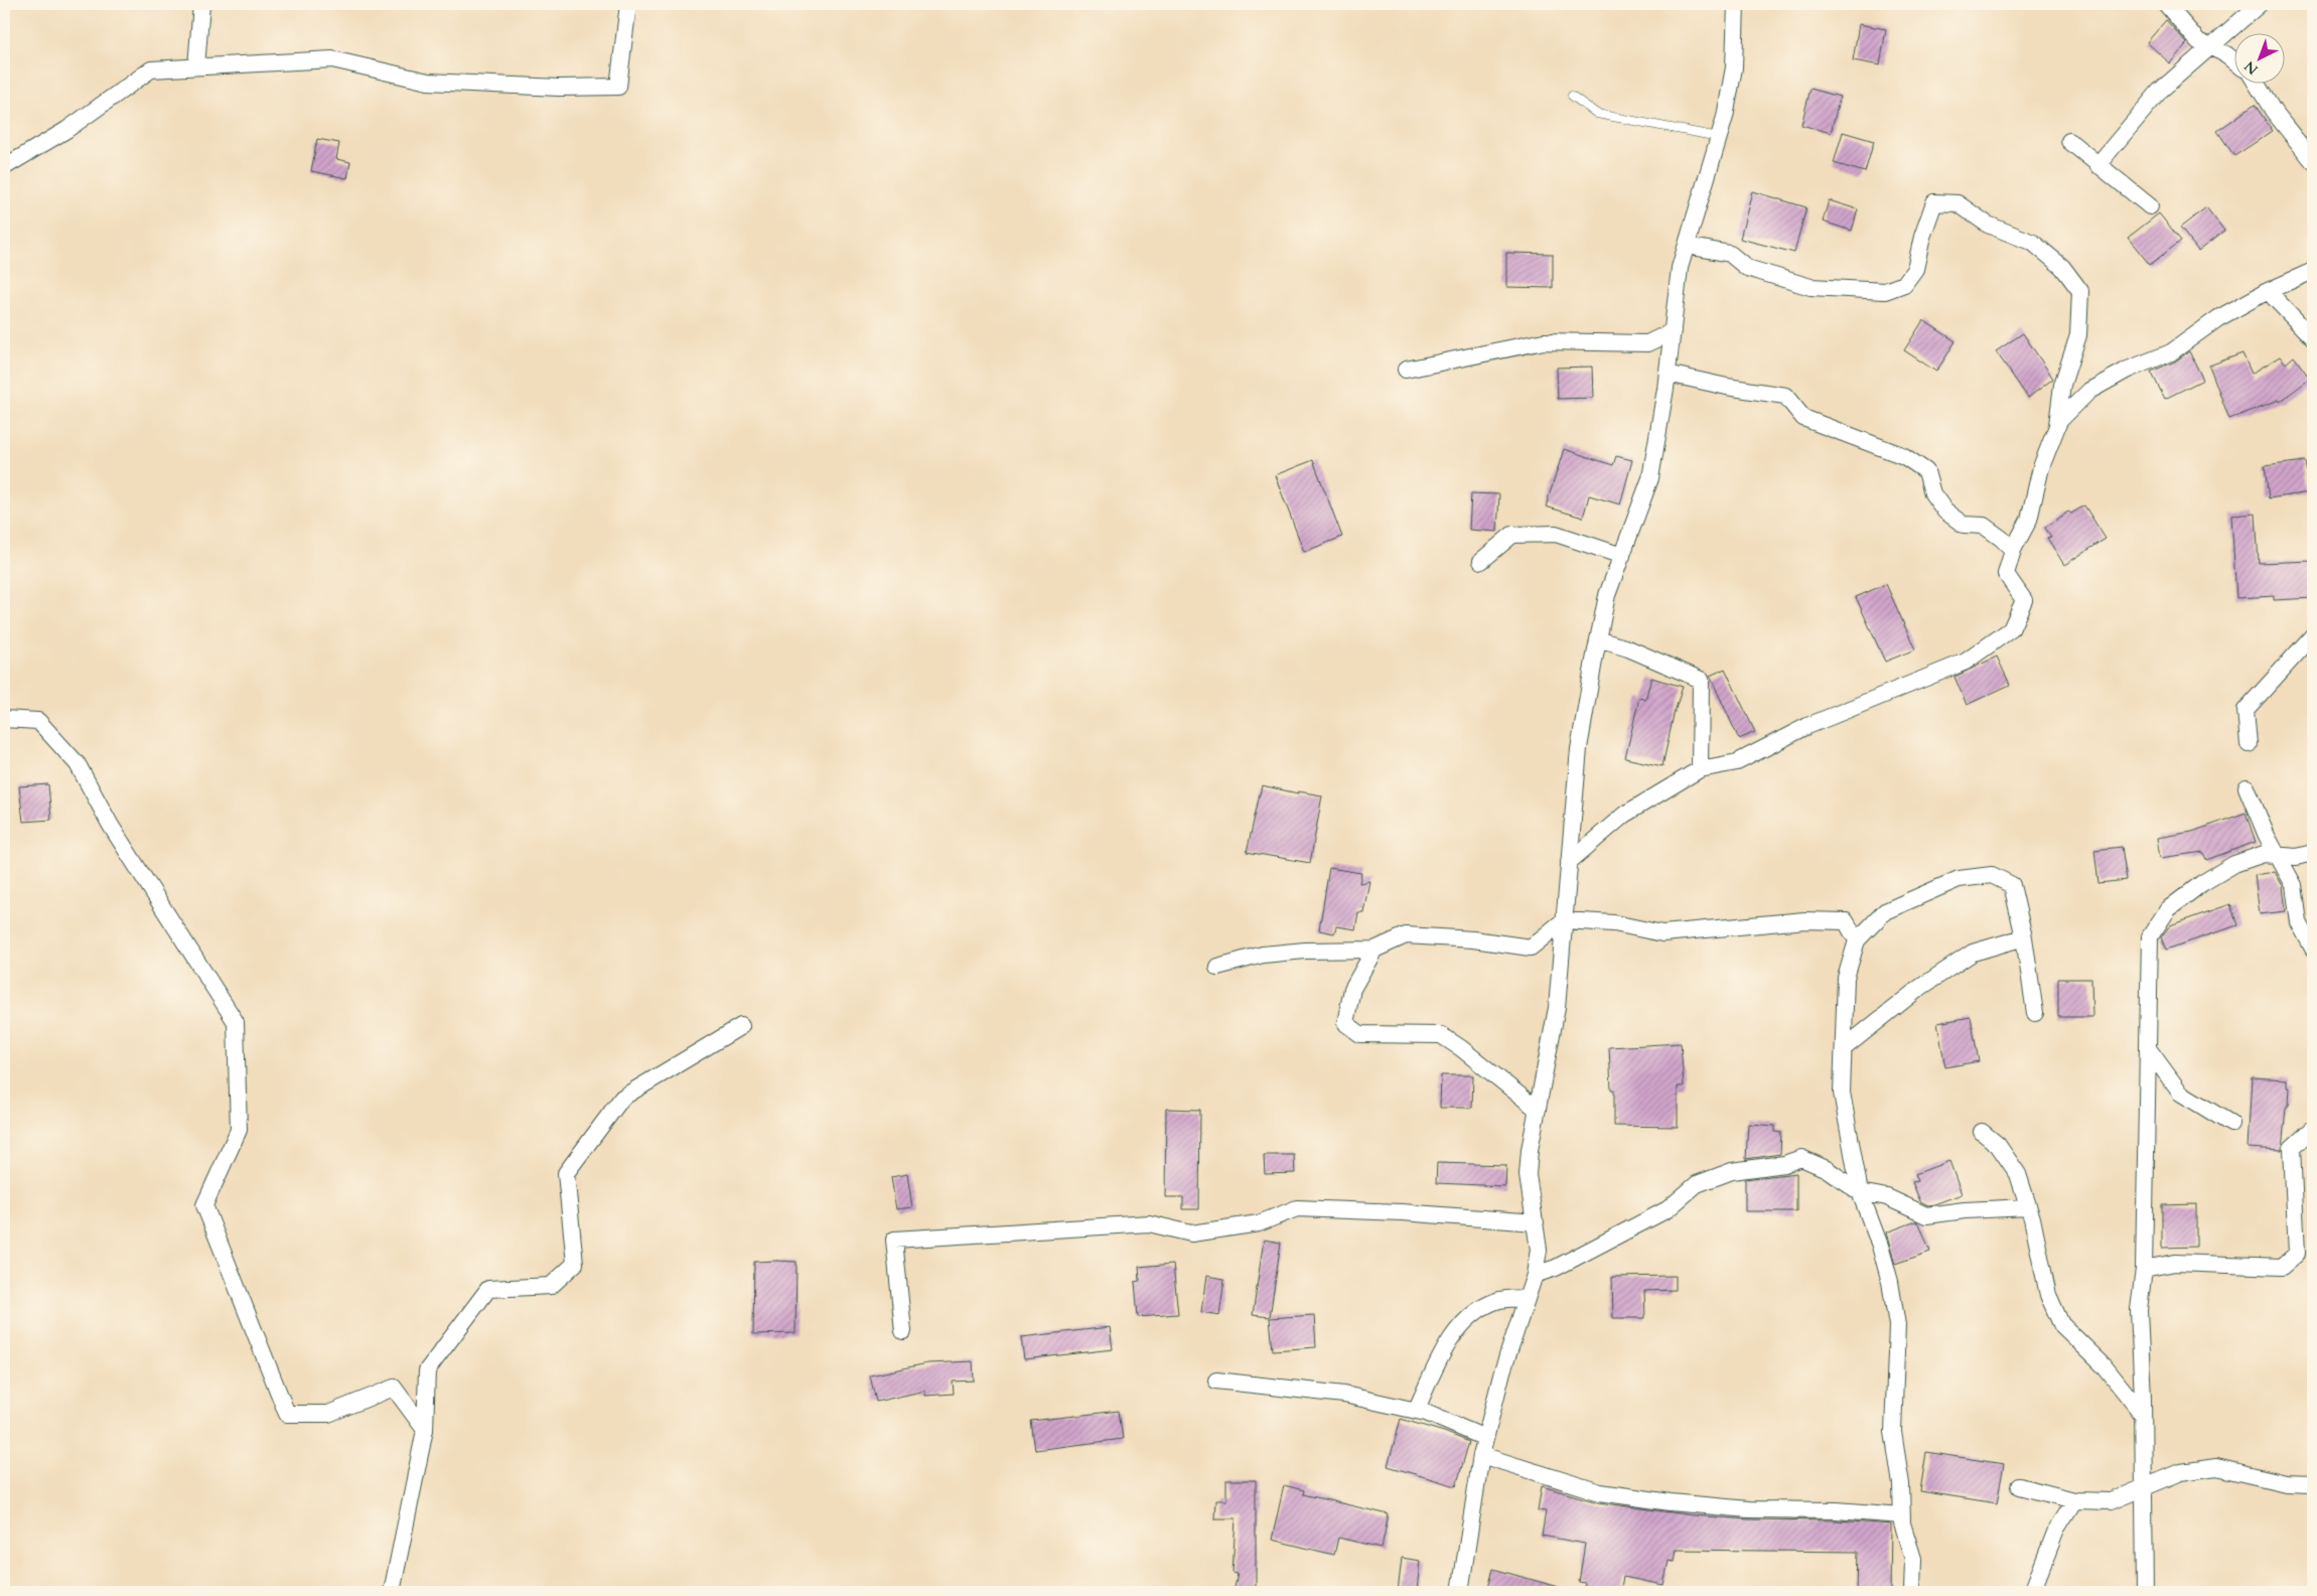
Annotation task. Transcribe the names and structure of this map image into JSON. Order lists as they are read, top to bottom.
{
  "north": "bottom left"
}
